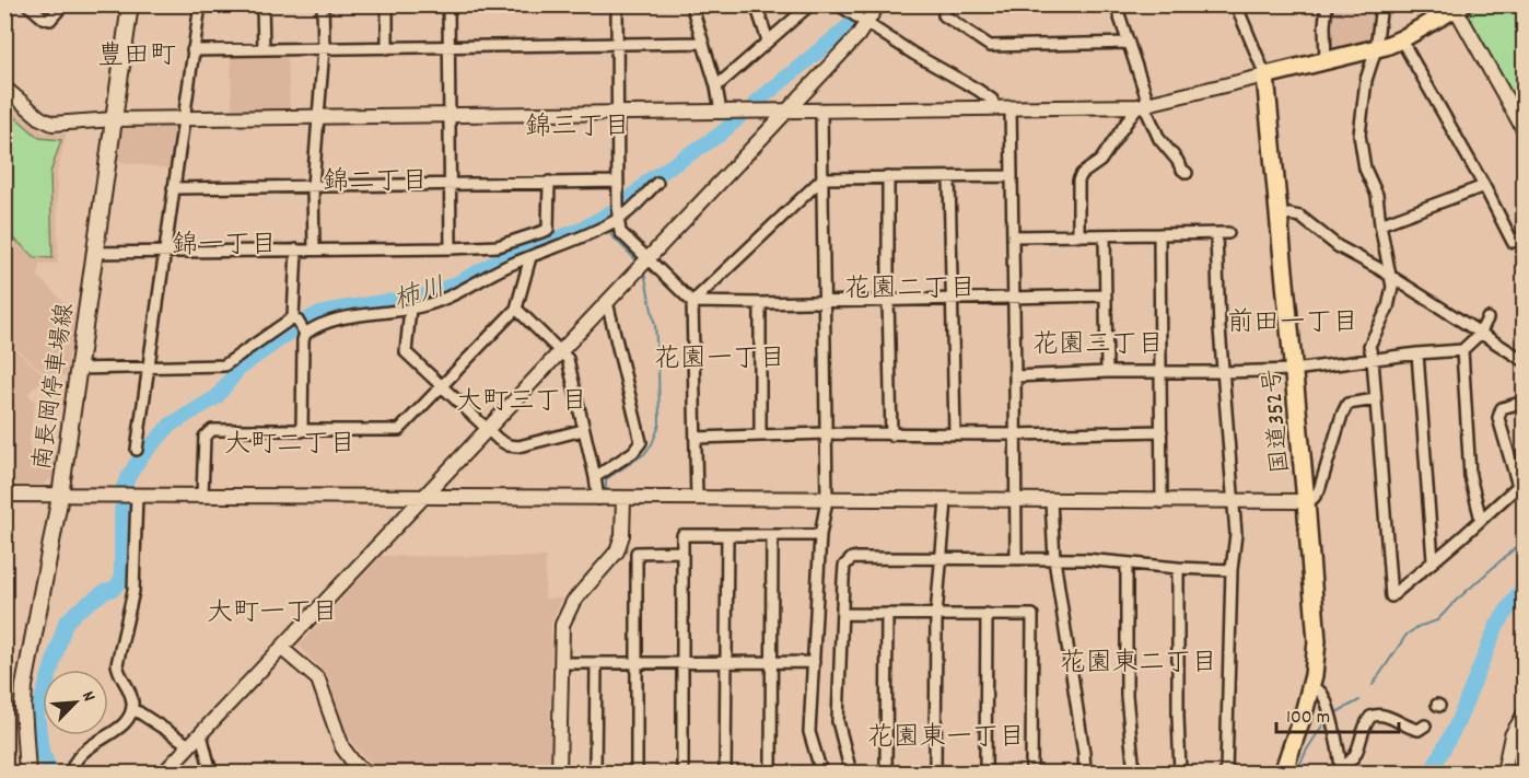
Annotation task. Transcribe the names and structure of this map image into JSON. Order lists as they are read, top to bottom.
{
  "streets": {
    "highway": ["国道352号"],
    "main road": ["南長岡停車場線"]
  },
  "districts": [
    "豊田町",
    "錦三丁目",
    "錦二丁目",
    "錦一丁目",
    "花園二丁目",
    "前田一丁目",
    "花園三丁目",
    "花園一丁目",
    "大町三丁目",
    "大町二丁目",
    "大町一丁目",
    "花園東二丁目",
    "花園東一丁目"
  ],
  "water": ["柿川"],
  "scale_bar": "100 m",
  "north": "top right"
}
